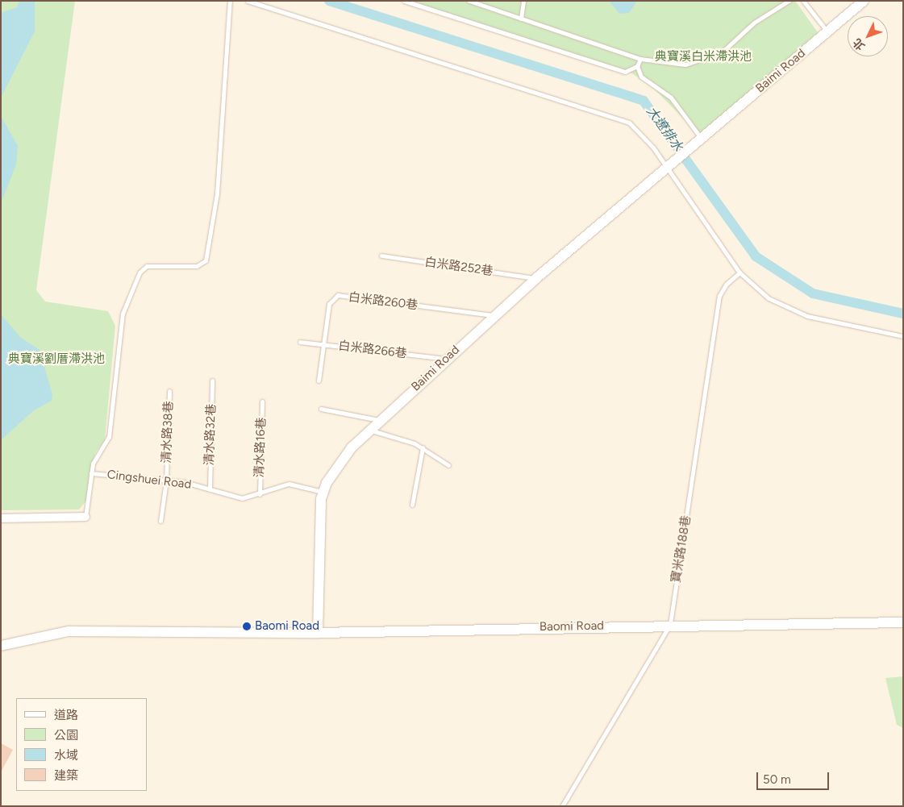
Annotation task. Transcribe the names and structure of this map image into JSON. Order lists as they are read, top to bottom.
{
  "streets": {
    "street": ["Baimi Road", "Baomi Road"],
    "lane": [
      "白米路252巷",
      "白米路260巷",
      "白米路266巷",
      "清水路38巷",
      "清水路32巷",
      "清水路16巷",
      "Cingshuei Road",
      "寶米路188巷"
    ]
  },
  "crossings": [
    ["Baimi Road", "白米路252巷"],
    ["Baimi Road", "白米路260巷"],
    ["Baimi Road", "白米路266巷"],
    ["Baimi Road", "Cingshuei Road"],
    ["Baimi Road", "Baomi Road"],
    ["白米路260巷", "白米路266巷"],
    ["清水路38巷", "Cingshuei Road"],
    ["清水路32巷", "Cingshuei Road"],
    ["清水路16巷", "Cingshuei Road"],
    ["寶米路188巷", "Baomi Road"]
  ],
  "water": ["大遼排水"],
  "parks": ["典寶溪白米滯洪池", "典寶溪劉厝滯洪池"],
  "places": ["Baomi Road"],
  "legend": [
    "道路",
    "公園",
    "水域",
    "建築"
  ],
  "scale_bar": "50 m",
  "north": "bottom left"
}
